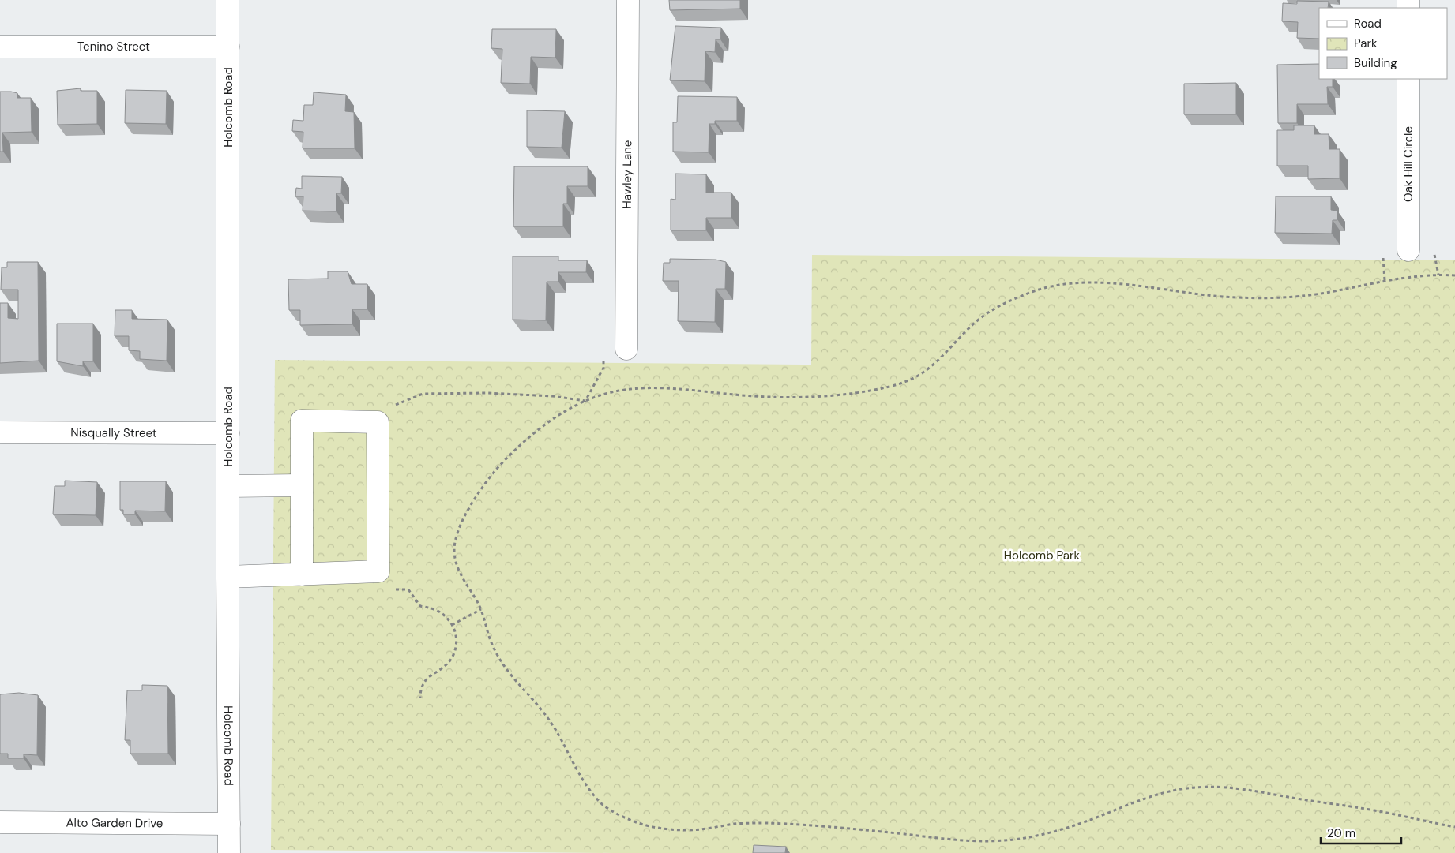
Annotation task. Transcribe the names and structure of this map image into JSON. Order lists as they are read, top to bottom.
{
  "streets": {
    "street": [
      "Tenino Street",
      "Holcomb Road",
      "Oak Hill Circle",
      "Hawley Lane",
      "Nisqually Street",
      "Alto Garden Drive"
    ]
  },
  "crossings": [
    ["Tenino Street", "Holcomb Road"],
    ["Holcomb Road", "Nisqually Street"],
    ["Holcomb Road", "Alto Garden Drive"]
  ],
  "parks": ["Holcomb Park"],
  "legend": ["Road", "Park", "Building"],
  "scale_bar": "20 m"
}
